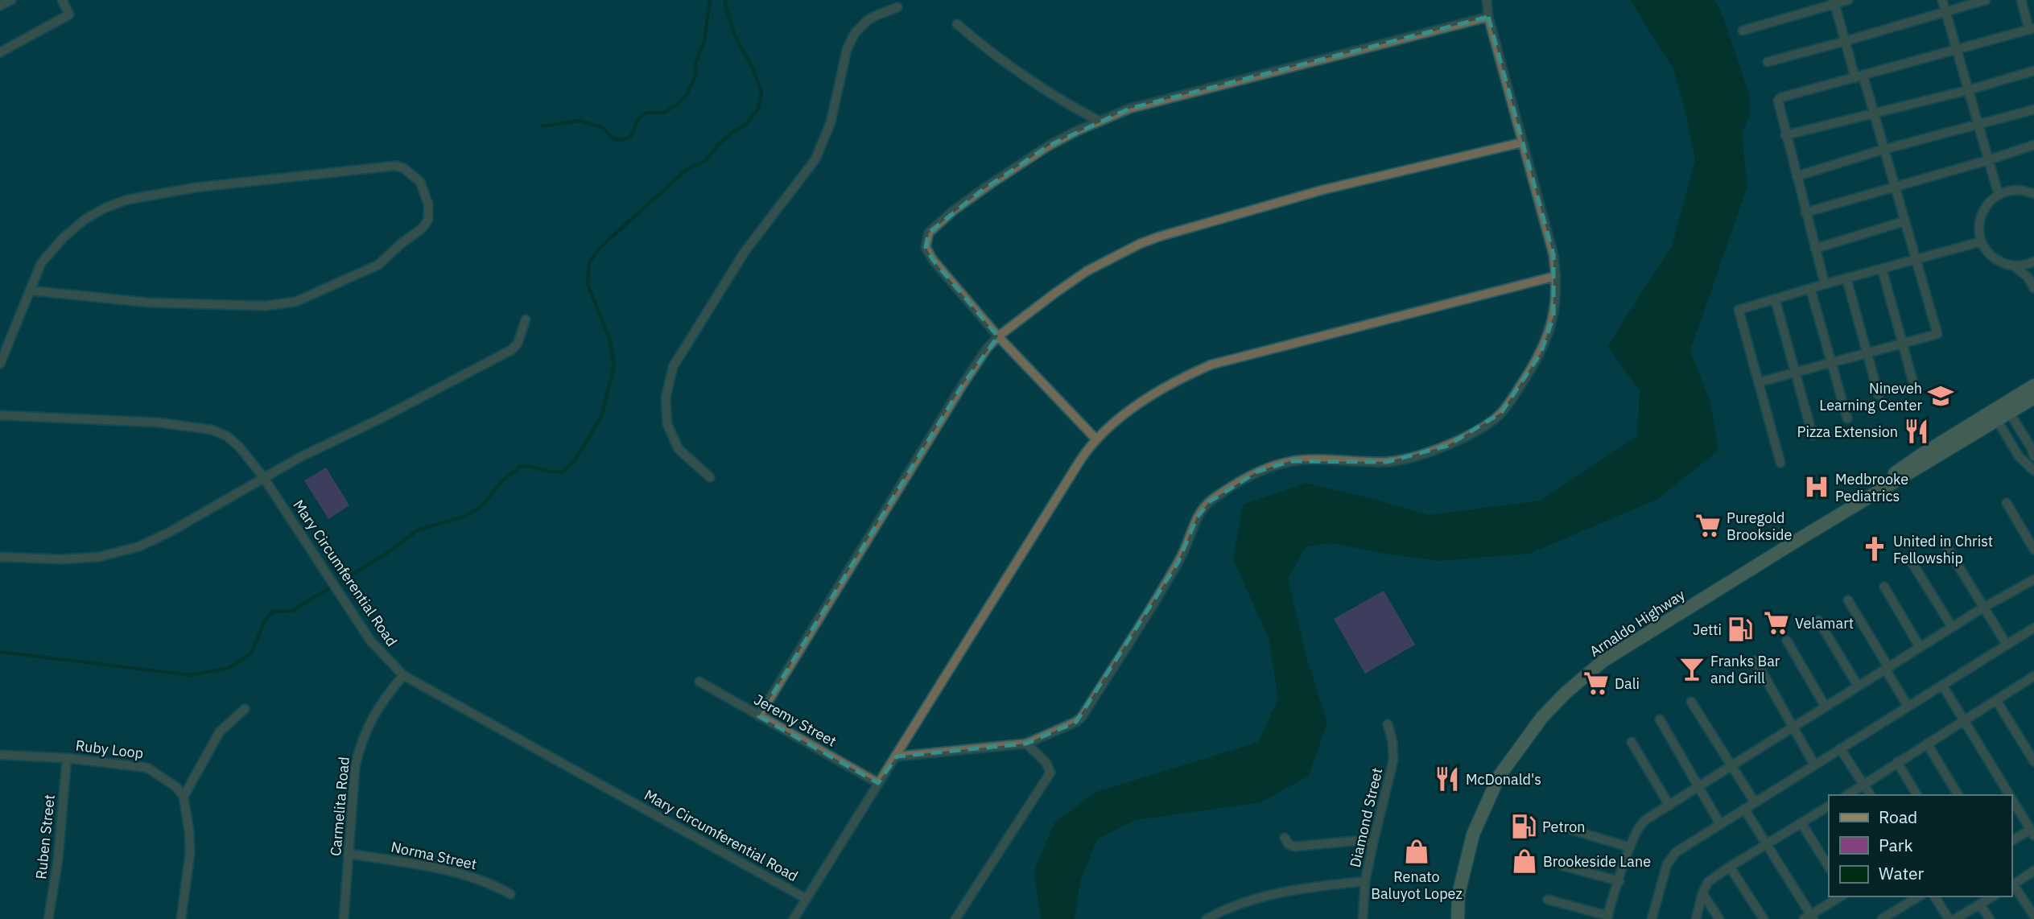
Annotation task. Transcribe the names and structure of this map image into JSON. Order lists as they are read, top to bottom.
{
  "streets": {
    "main road": ["Arnaldo Highway"],
    "street": [
      "Mary Circumferential Road",
      "Jeremy Street",
      "Ruby Loop",
      "Carmelita Road",
      "Diamond Street",
      "Ruben Street",
      "Norma Street"
    ]
  },
  "crossings": [
    ["Mary Circumferential Road", "Carmelita Road"],
    ["Ruby Loop", "Ruben Street"],
    ["Carmelita Road", "Norma Street"]
  ],
  "places": {
    "school or university": ["Nineveh Learning Center"],
    "restaurant": ["Pizza Extension", "McDonald's"],
    "hospital": ["Medbrooke Pediatrics"],
    "supermarket": ["Puregold Brookside", "Velamart", "Dali"],
    "church": ["United in Christ Fellowship"],
    "fuel station": ["Jetti", "Petron"],
    "bar": ["Franks Bar and Grill"],
    "shop": ["Renato Baluyot Lopez", "Brookeside Lane"]
  },
  "legend": ["Road", "Park", "Water"]
}
